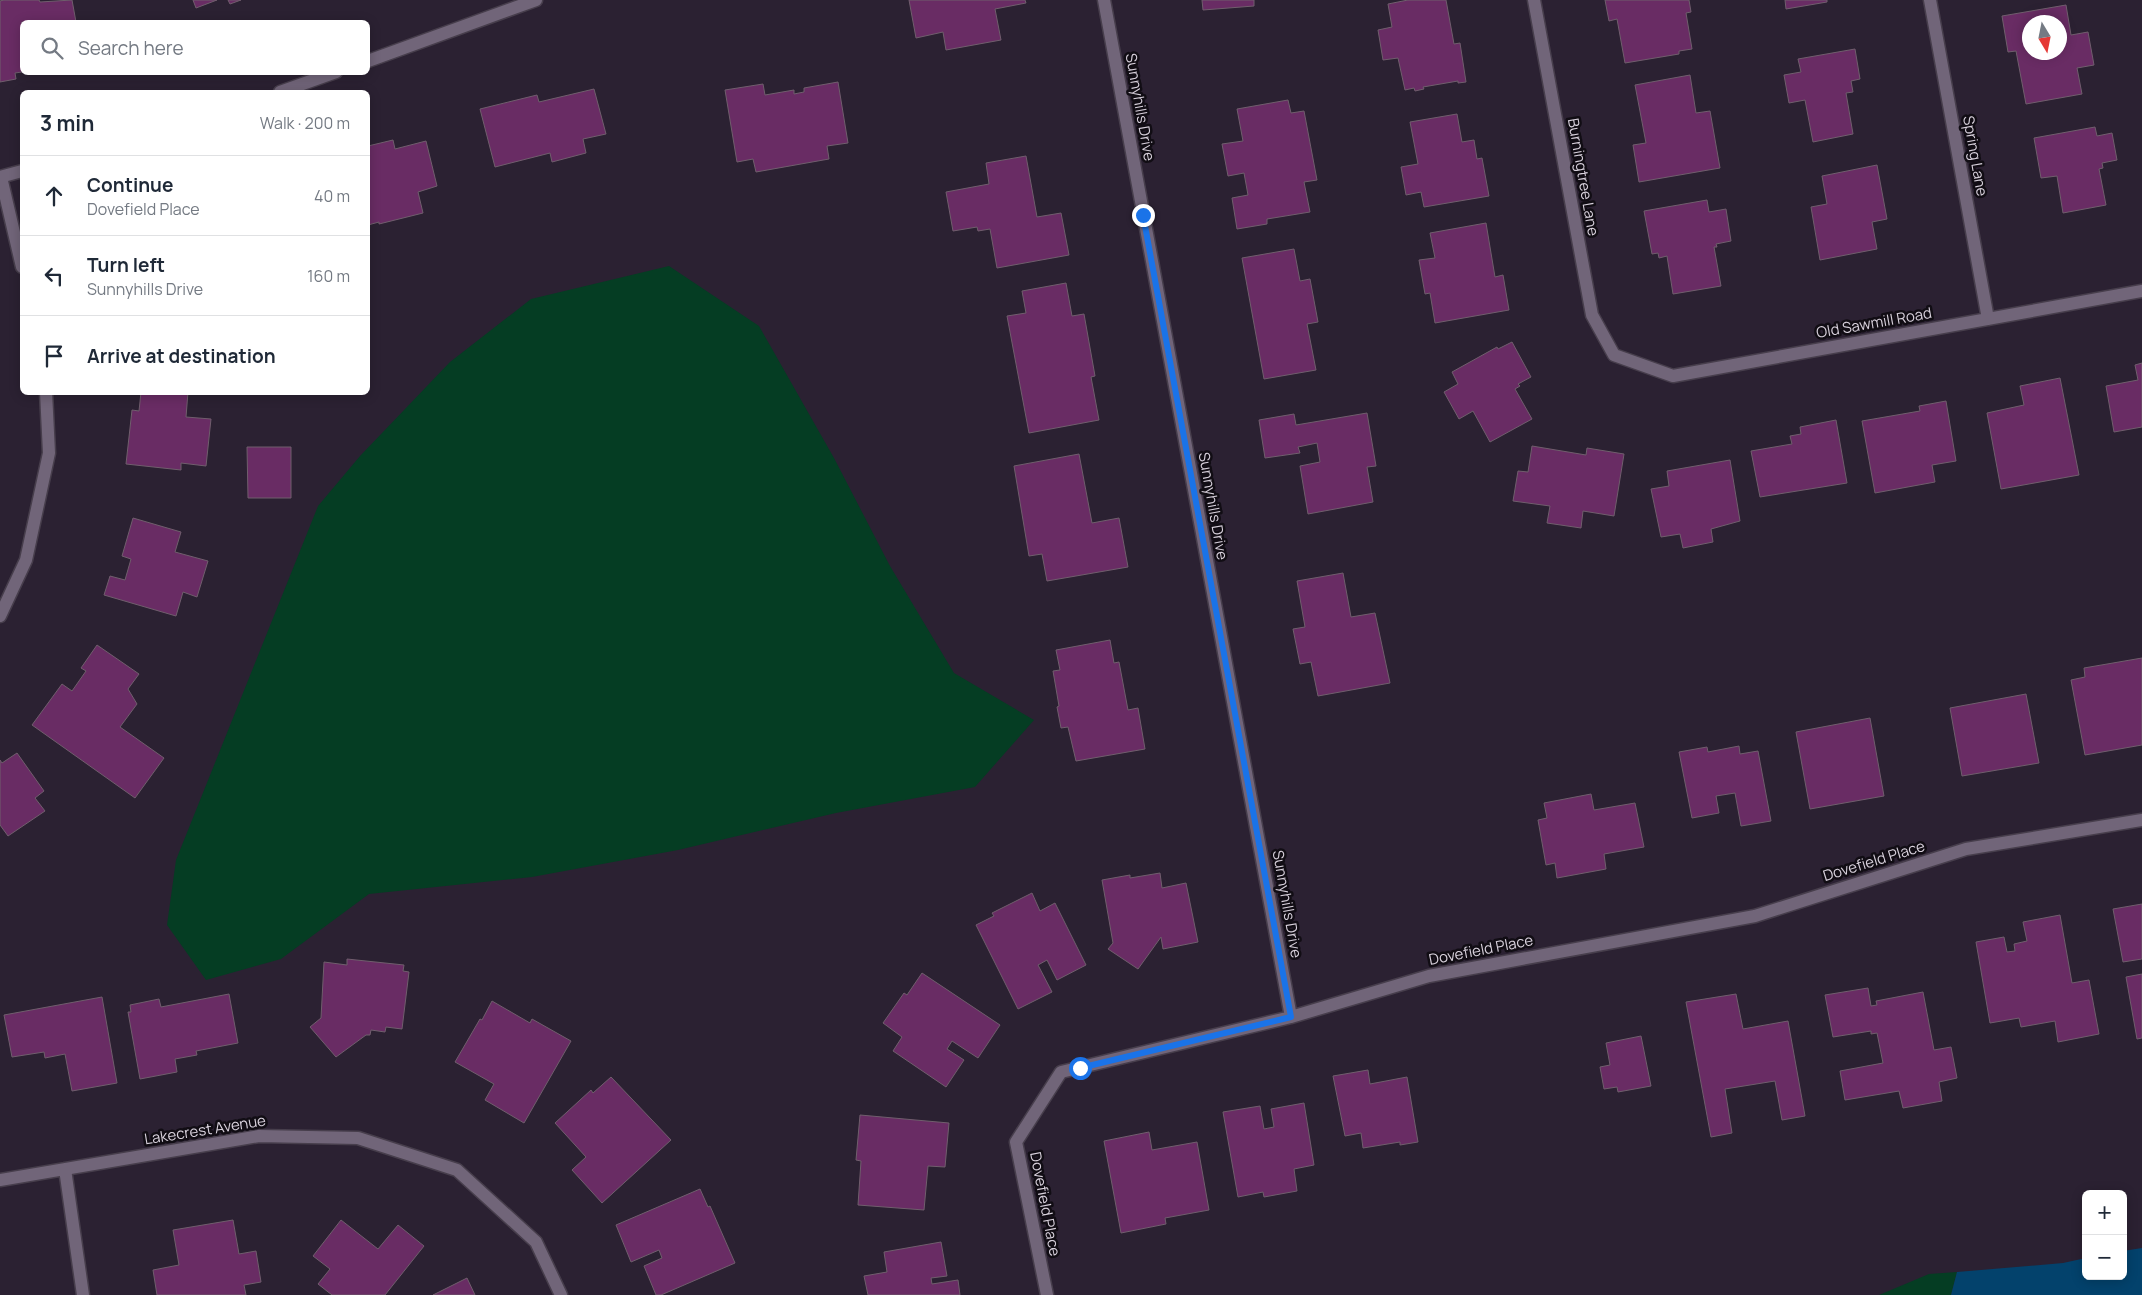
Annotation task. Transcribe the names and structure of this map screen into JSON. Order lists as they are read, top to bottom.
{
  "streets": {
    "street": [
      "Sunnyhills Drive",
      "Spring Lane",
      "Burningtree Lane",
      "Old Sawmill Road",
      "Dovefield Place",
      "Lakecrest Avenue"
    ]
  },
  "crossings": [
    ["Sunnyhills Drive", "Dovefield Place"],
    ["Spring Lane", "Old Sawmill Road"],
    ["Burningtree Lane", "Old Sawmill Road"]
  ],
  "north": "bottom",
  "page": {
    "search": "Search here",
    "heading": ["3 min", "Walk · 200 m"],
    "list": [
      ["Continue", "Dovefield Place", "40 m"],
      ["Turn left", "Sunnyhills Drive", "160 m"],
      "Arrive at destination"
    ],
    "map_buttons": ["+", "−"]
  }
}
